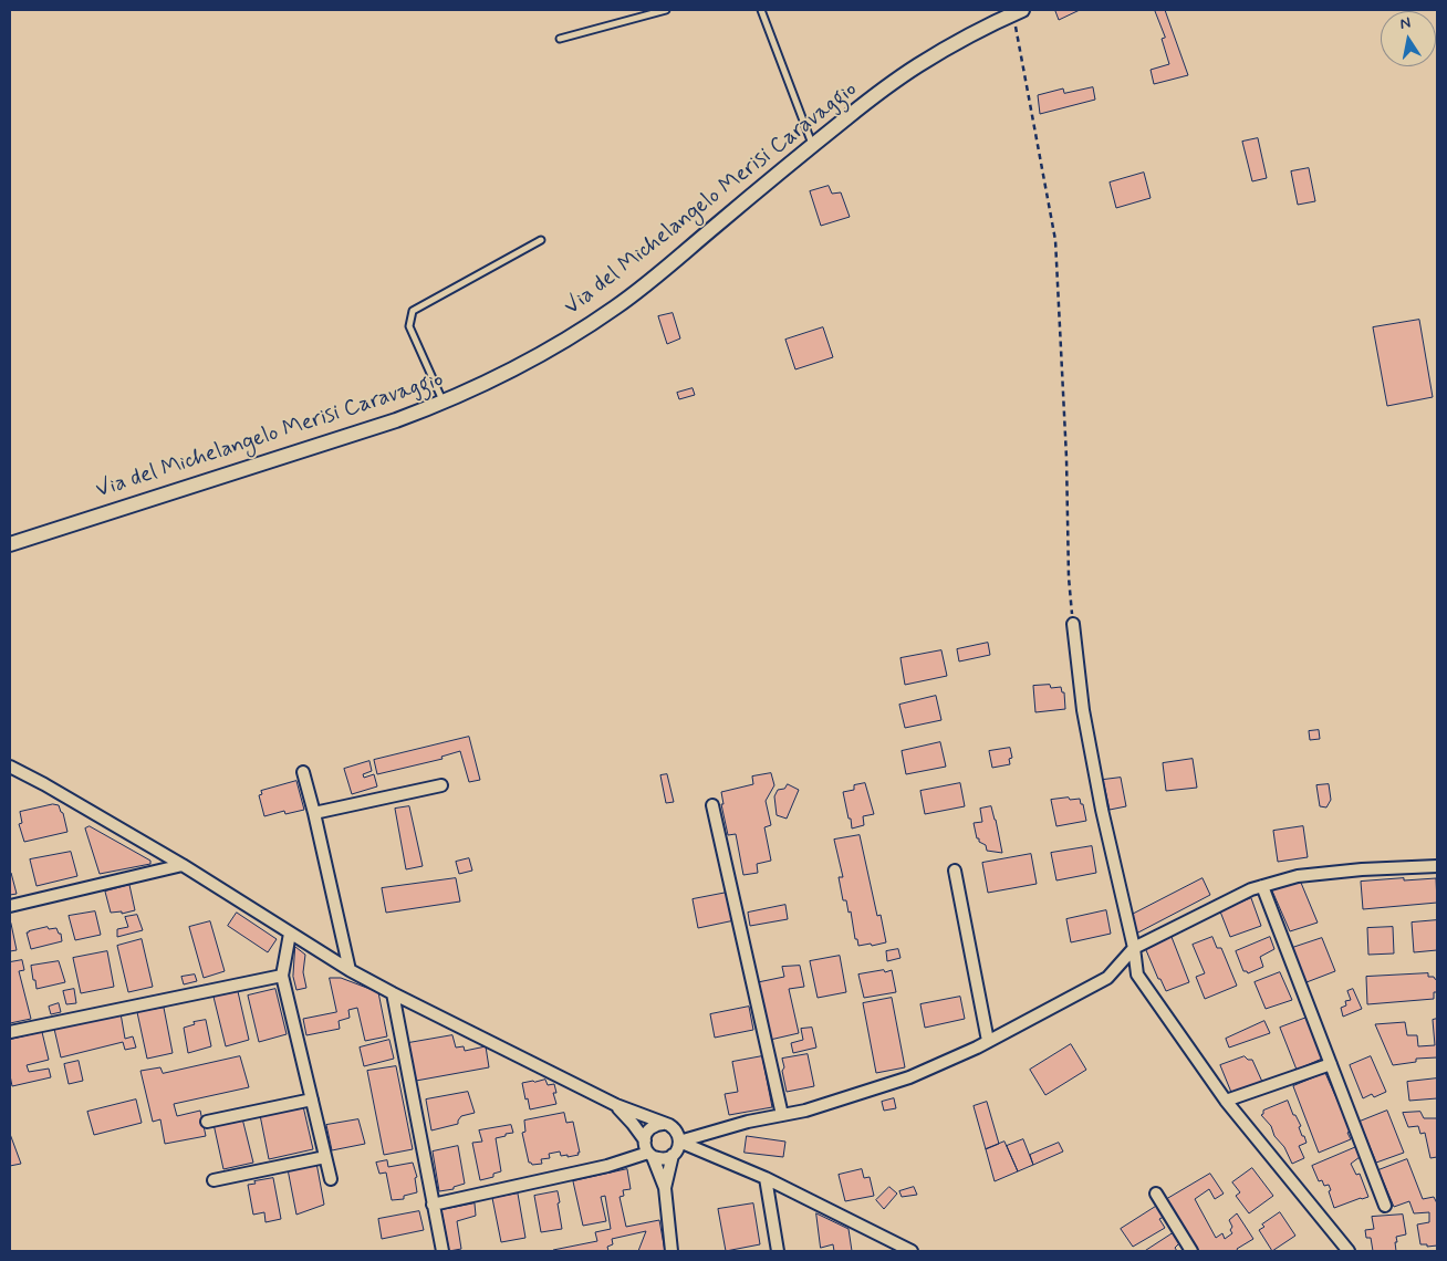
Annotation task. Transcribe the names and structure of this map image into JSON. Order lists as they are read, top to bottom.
{
  "streets": {
    "street": ["Via del Michelangelo Merisi Caravaggio"]
  },
  "north": "top"
}
